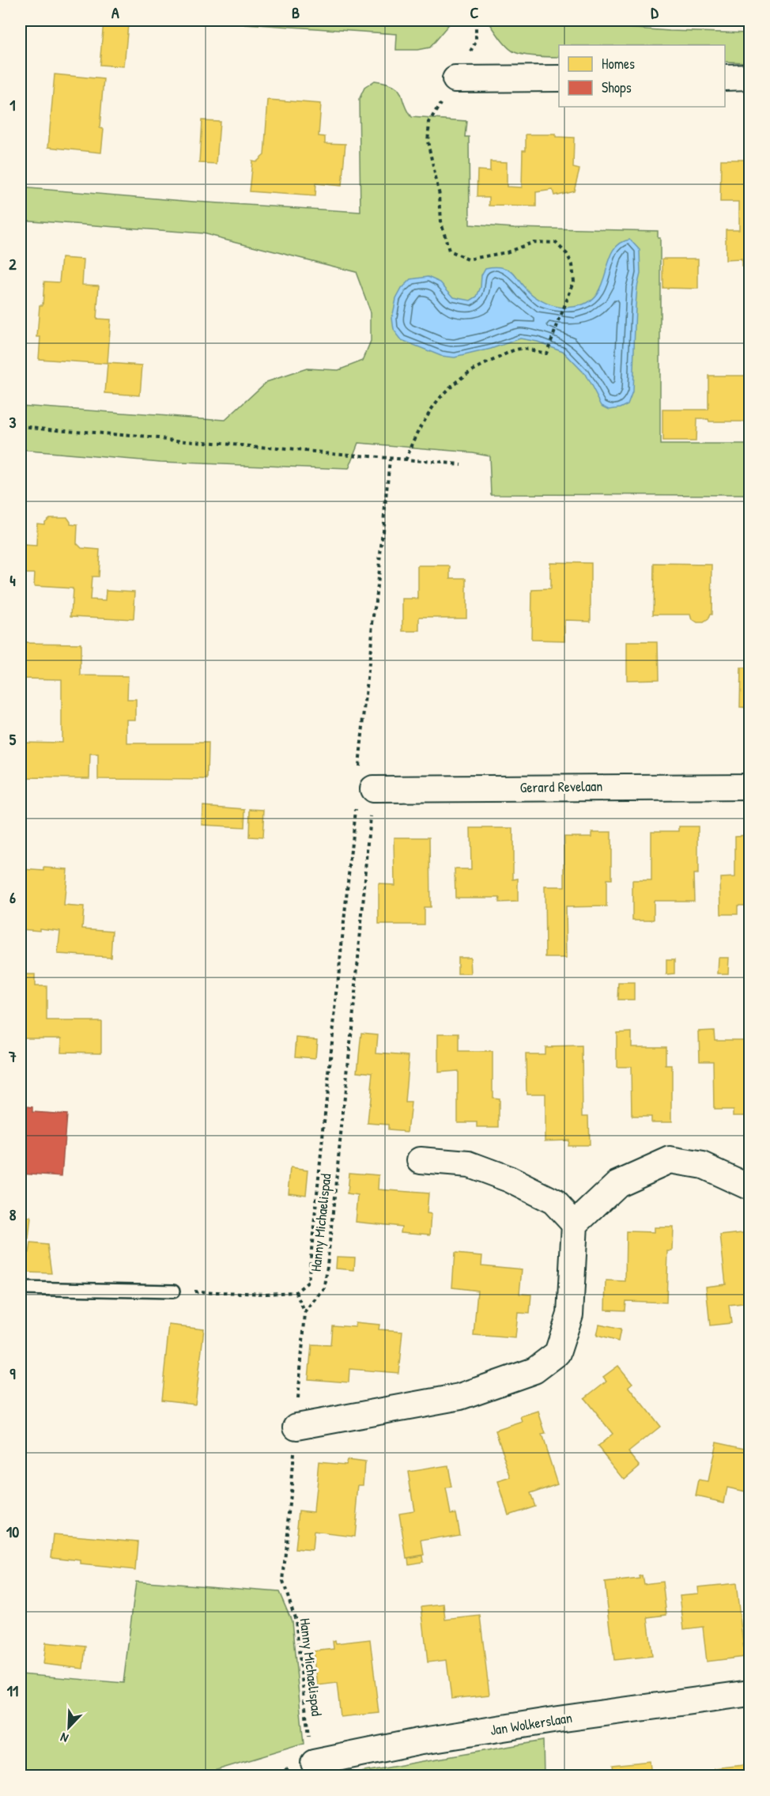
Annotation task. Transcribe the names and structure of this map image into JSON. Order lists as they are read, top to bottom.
{
  "streets": {
    "street": ["Gerard Revelaan", "Jan Wolkerslaan"],
    "path": ["Hanny Michaelispad"]
  },
  "crossings": [
    ["Gerard Revelaan", "Hanny Michaelispad"],
    ["Hanny Michaelispad", "Jan Wolkerslaan"]
  ],
  "legend": ["Homes", "Shops"],
  "north": "bottom left",
  "grid": {
    "columns": [
      "A",
      "B",
      "C",
      "D"
    ],
    "rows": [
      "1",
      "2",
      "3",
      "4",
      "5",
      "6",
      "7",
      "8",
      "9",
      "10",
      "11"
    ]
  }
}
